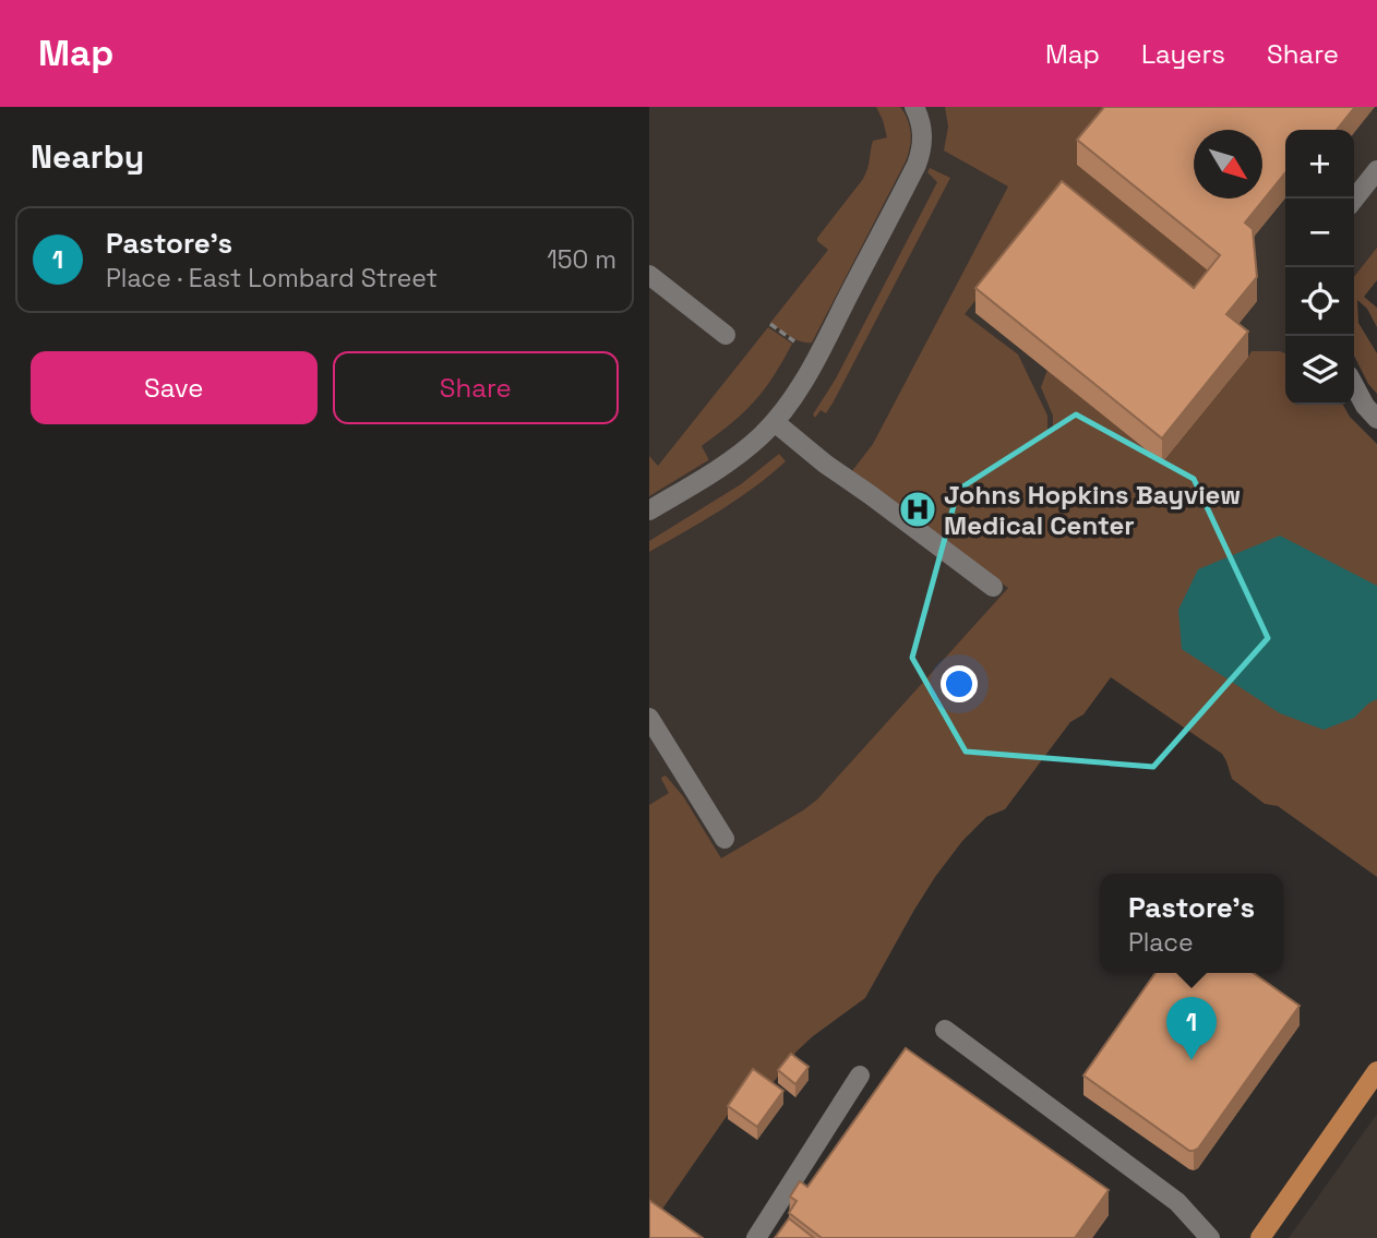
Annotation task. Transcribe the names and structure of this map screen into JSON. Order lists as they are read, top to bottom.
{
  "places": {
    "hospital": ["Johns Hopkins Bayview Medical Center"]
  },
  "north": "bottom right",
  "page": {
    "header": "Map",
    "nav": ["Map", "Layers", "Share"],
    "heading": "Nearby",
    "map_buttons": ["+", "−"],
    "list": [
      {
        "mark": "1",
        "name": "Pastore's",
        "note": "Place · East Lombard Street",
        "value": "150 m"
      }
    ],
    "buttons": ["Save", "Share"],
    "popup": ["Pastore's", "Place"],
    "pins": "1"
  }
}
